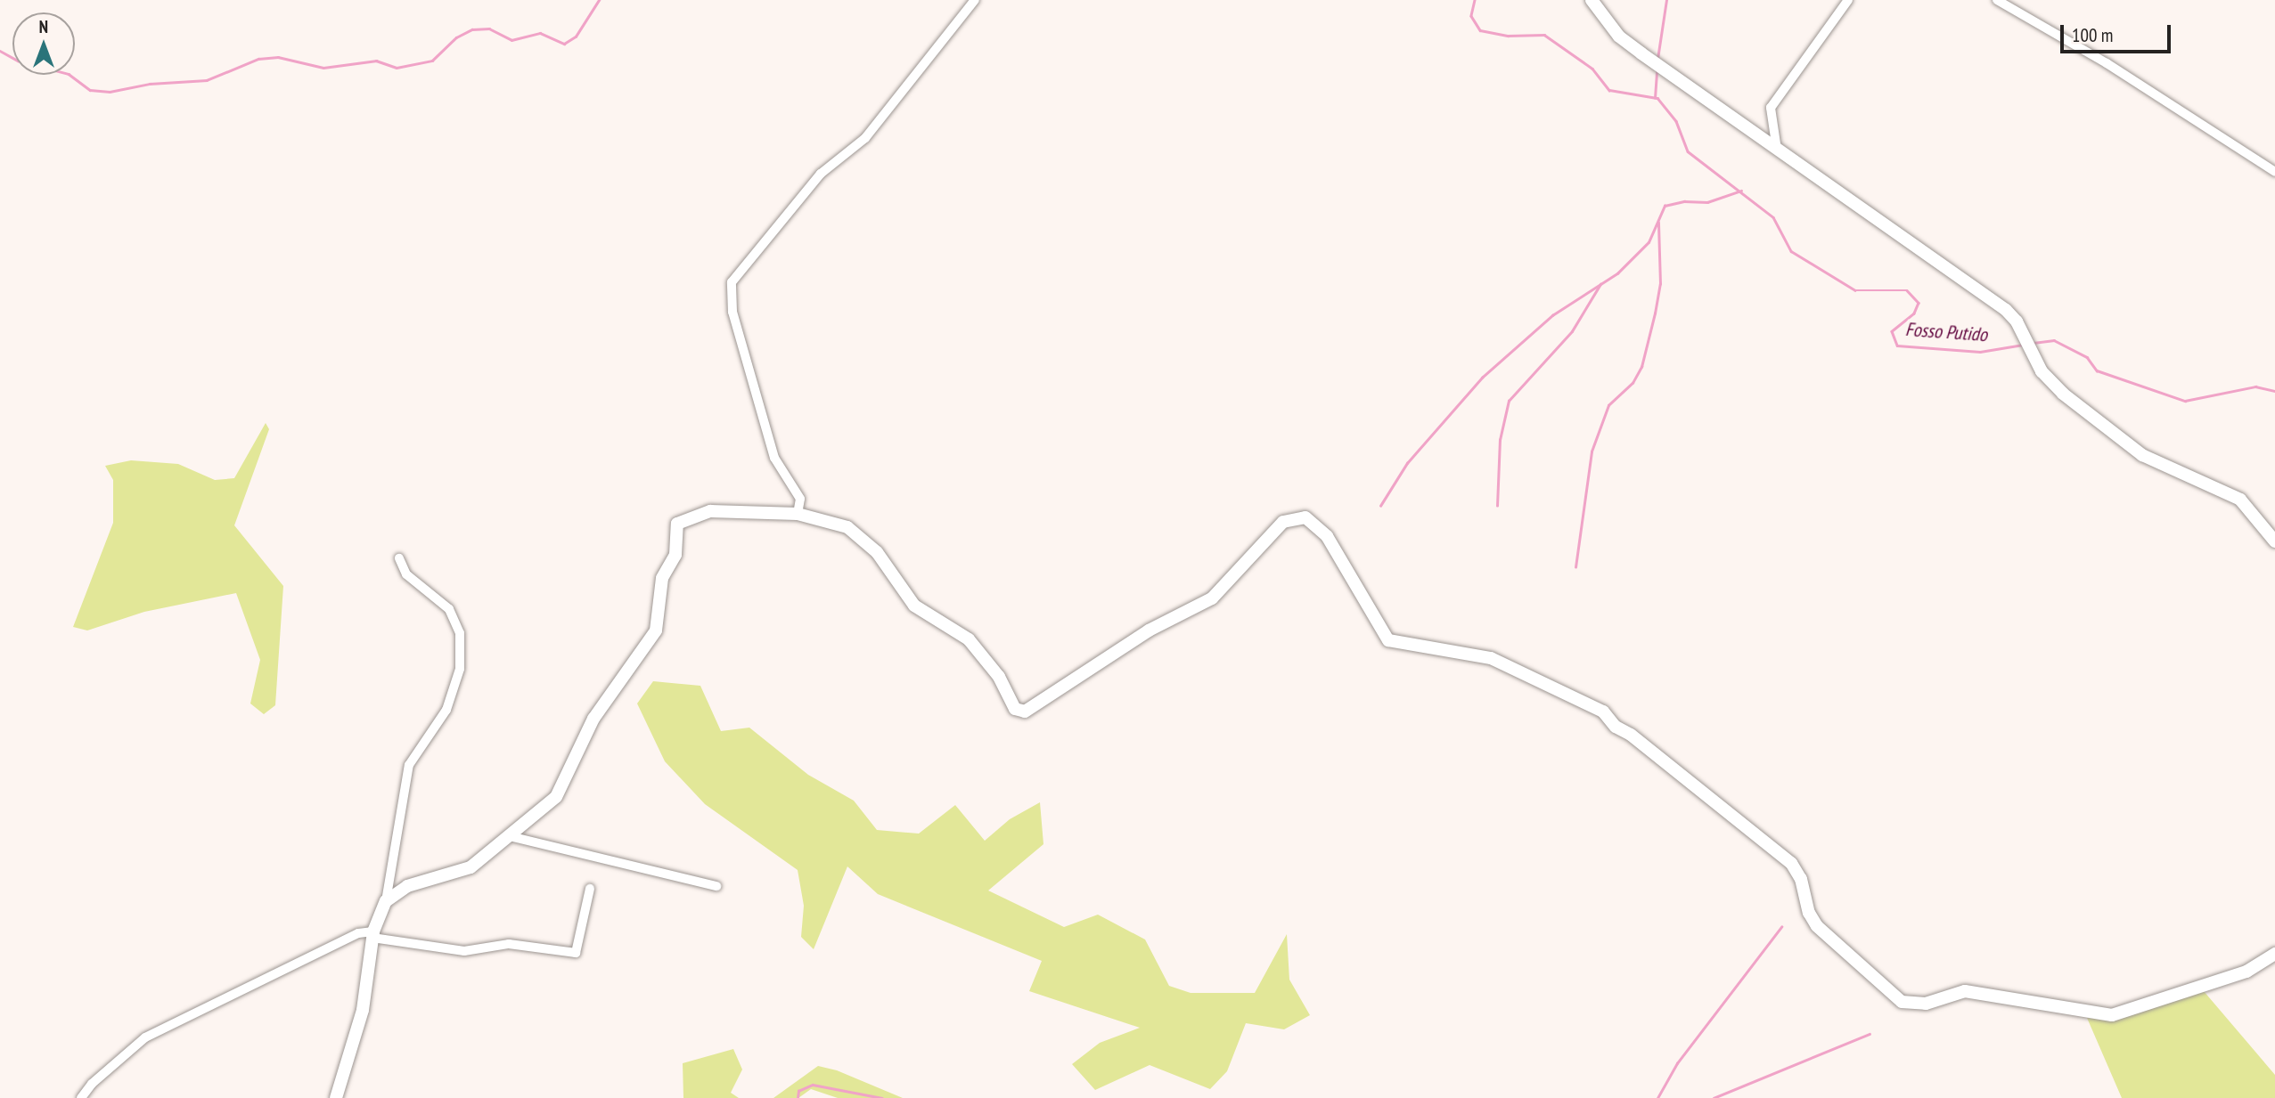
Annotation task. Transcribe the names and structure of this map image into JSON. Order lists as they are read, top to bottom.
{
  "water": ["Fosso Putido"],
  "scale_bar": "100 m",
  "north": "top"
}
